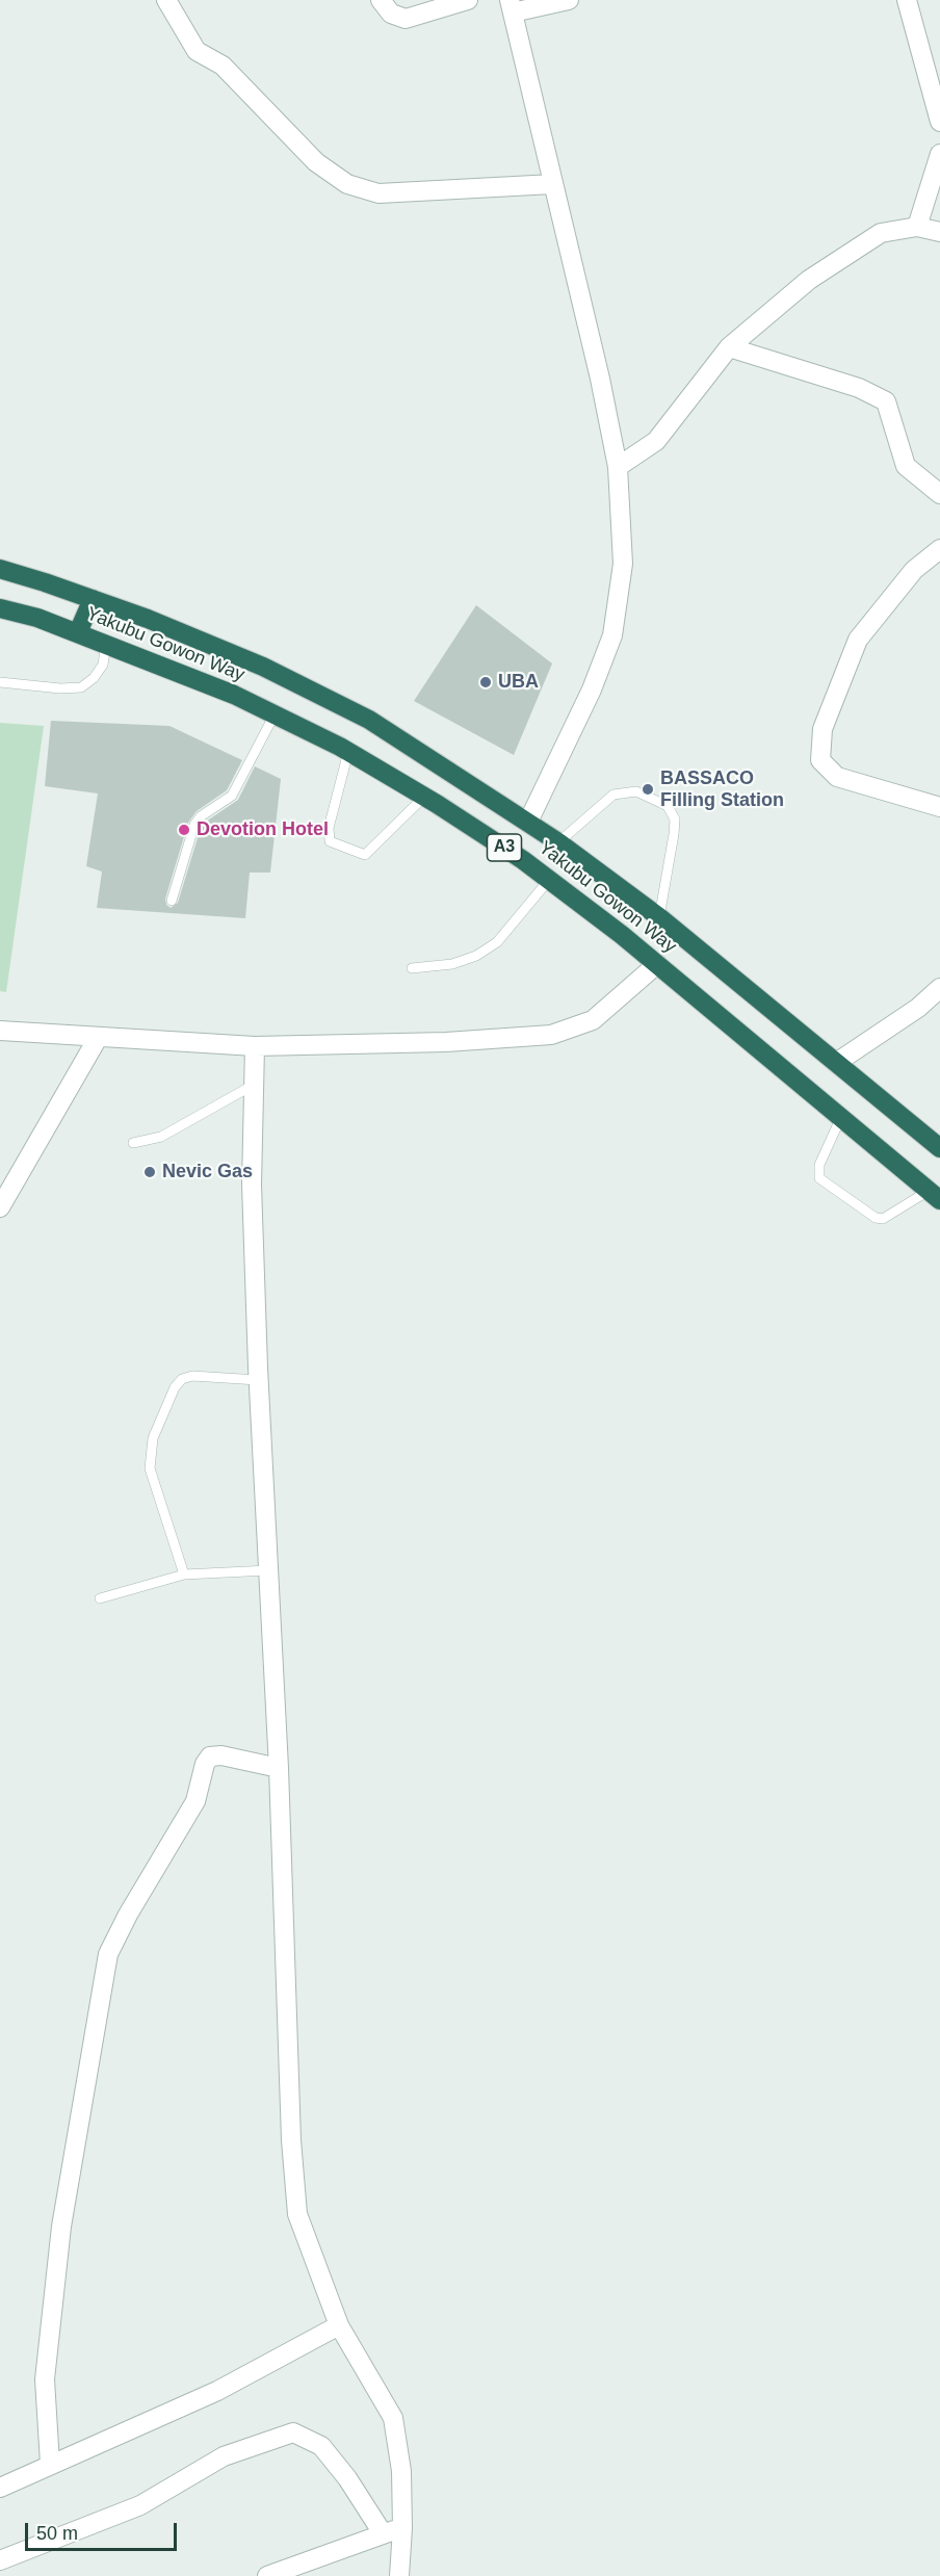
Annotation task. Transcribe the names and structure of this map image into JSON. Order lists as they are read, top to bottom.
{
  "streets": {
    "highway": ["Yakubu Gowon Way", "A3"]
  },
  "places": [
    "UBA",
    "BASSACO Filling Station",
    "Devotion Hotel",
    "Nevic Gas"
  ],
  "scale_bar": "50 m"
}
